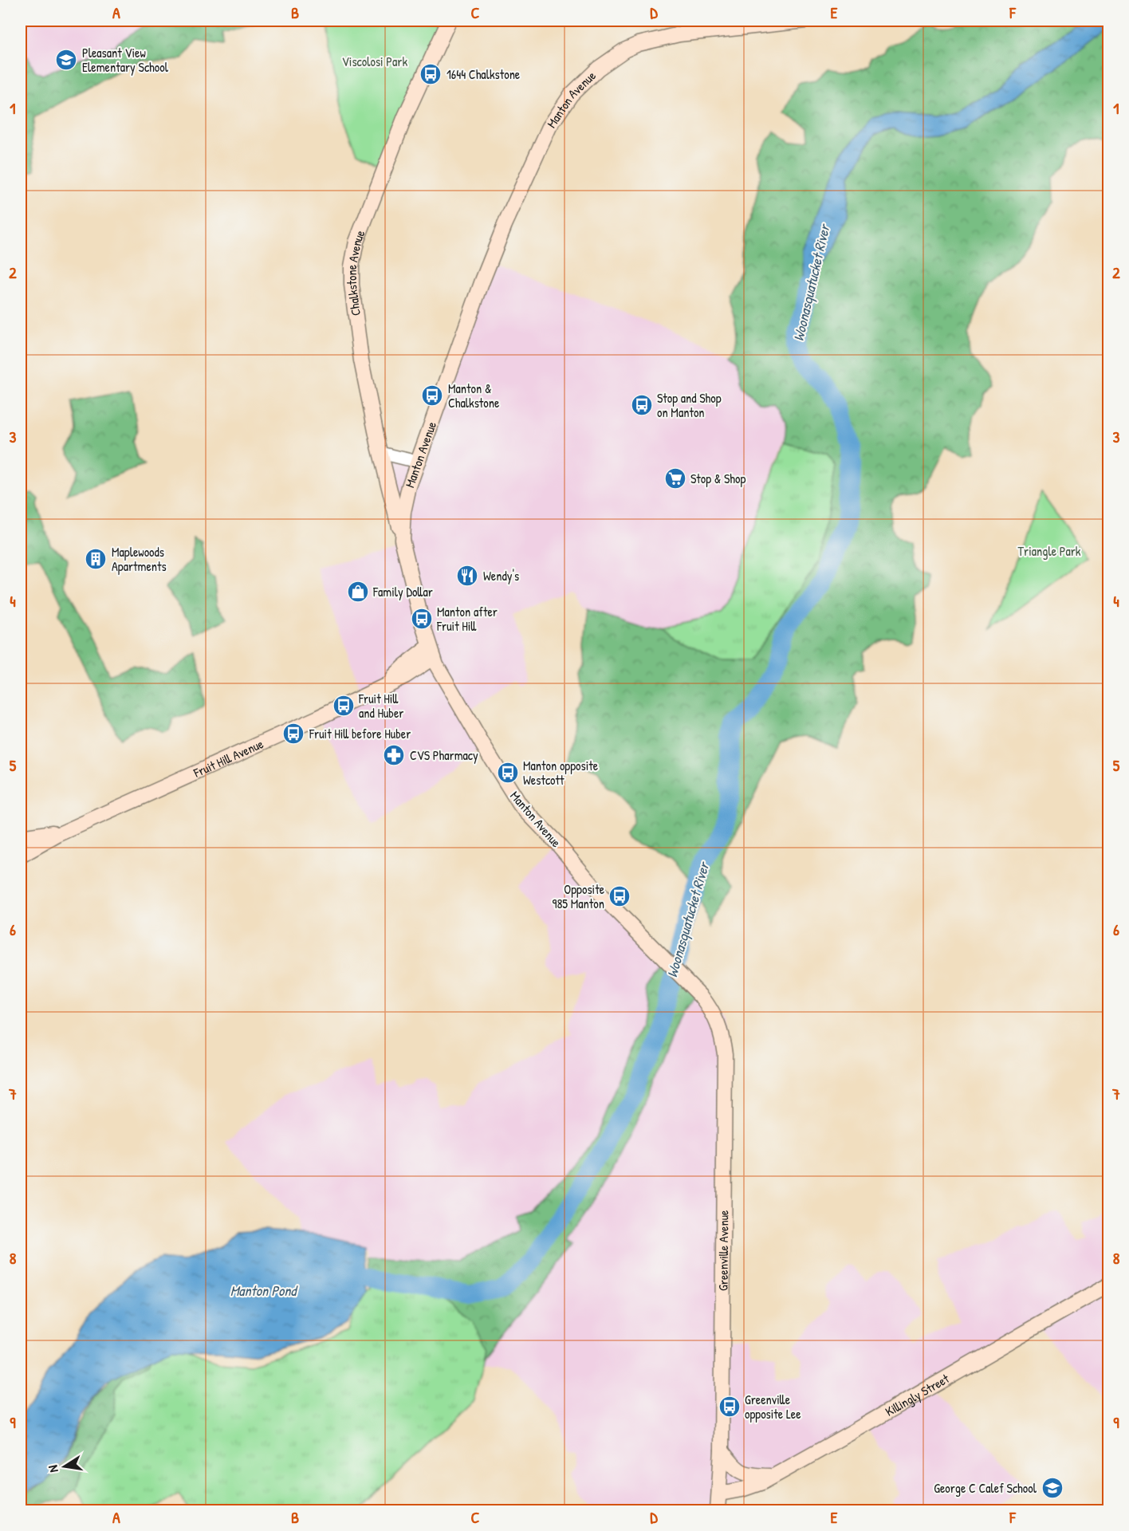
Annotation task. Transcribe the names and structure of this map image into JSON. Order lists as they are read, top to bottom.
{
  "streets": {
    "main road": [
      "Manton Avenue",
      "Chalkstone Avenue",
      "Fruit Hill Avenue",
      "Greenville Avenue",
      "Killingly Street"
    ]
  },
  "crossings": [
    ["Manton Avenue", "Chalkstone Avenue"],
    ["Manton Avenue", "Fruit Hill Avenue"],
    ["Manton Avenue", "Greenville Avenue"],
    ["Greenville Avenue", "Killingly Street"]
  ],
  "water": ["Woonasquatucket River", "Manton Pond"],
  "parks": ["Viscolosi Park", "Triangle Park"],
  "places": {
    "school or university": ["Pleasant View Elementary School", "George C Calef School"],
    "bus stop": [
      "1644 Chalkstone",
      "Manton & Chalkstone",
      "Stop and Shop on Manton",
      "Manton after Fruit Hill",
      "Fruit Hill and Huber",
      "Fruit Hill before Huber",
      "Manton opposite Westcott",
      "Opposite 985 Manton",
      "Greenville opposite Lee"
    ],
    "supermarket": ["Stop & Shop"],
    "building": ["Maplewoods Apartments"],
    "restaurant": ["Wendy's"],
    "shop": ["Family Dollar"],
    "pharmacy": ["CVS Pharmacy"]
  },
  "north": "left",
  "grid": {
    "columns": [
      "A",
      "B",
      "C",
      "D",
      "E",
      "F"
    ],
    "rows": [
      "1",
      "2",
      "3",
      "4",
      "5",
      "6",
      "7",
      "8",
      "9"
    ]
  }
}
